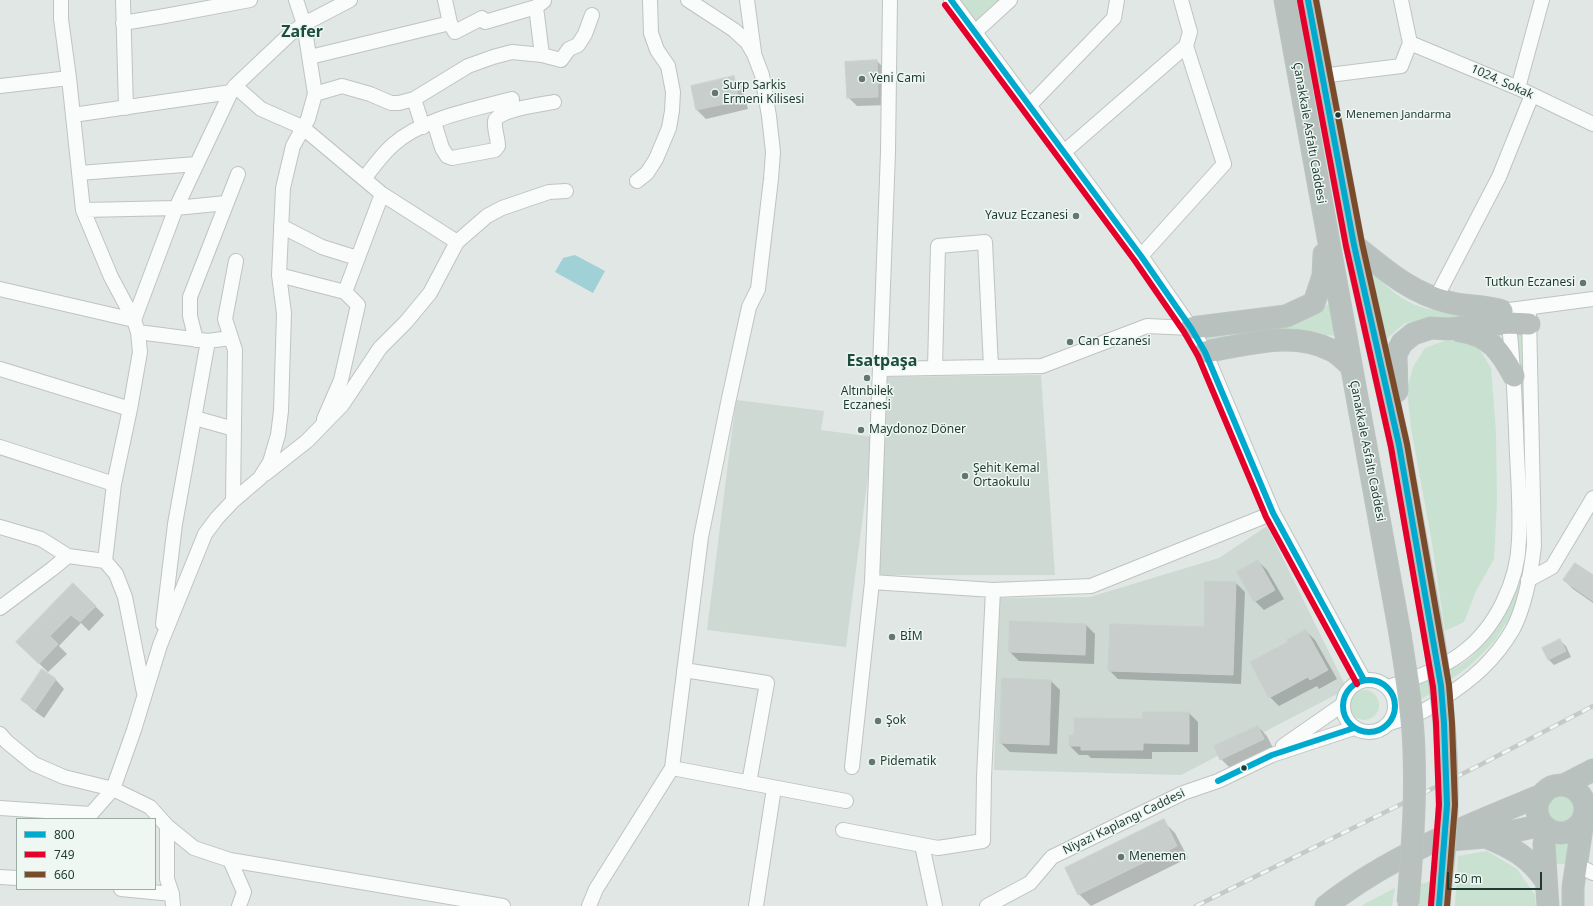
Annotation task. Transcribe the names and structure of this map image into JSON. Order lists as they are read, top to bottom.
{
  "streets": {
    "highway": ["Çanakkale Asfaltı Caddesi"],
    "street": ["1024. Sokak", "Niyazi Kaplangı Caddesi"]
  },
  "districts": ["Zafer", "Esatpaşa"],
  "places": [
    "Yeni Cami",
    "Surp Sarkis Ermeni Kilisesi",
    "Menemen Jandarma",
    "Yavuz Eczanesi",
    "Tutkun Eczanesi",
    "Can Eczanesi",
    "Altınbilek Eczanesi",
    "Maydonoz Döner",
    "Şehit Kemal Ortaokulu",
    "BİM",
    "Şok",
    "Pidematik",
    "Menemen"
  ],
  "lines": ["transit line 800", "transit line 660", "transit line 749"],
  "legend": ["800", "749", "660"],
  "scale_bar": "50 m"
}
